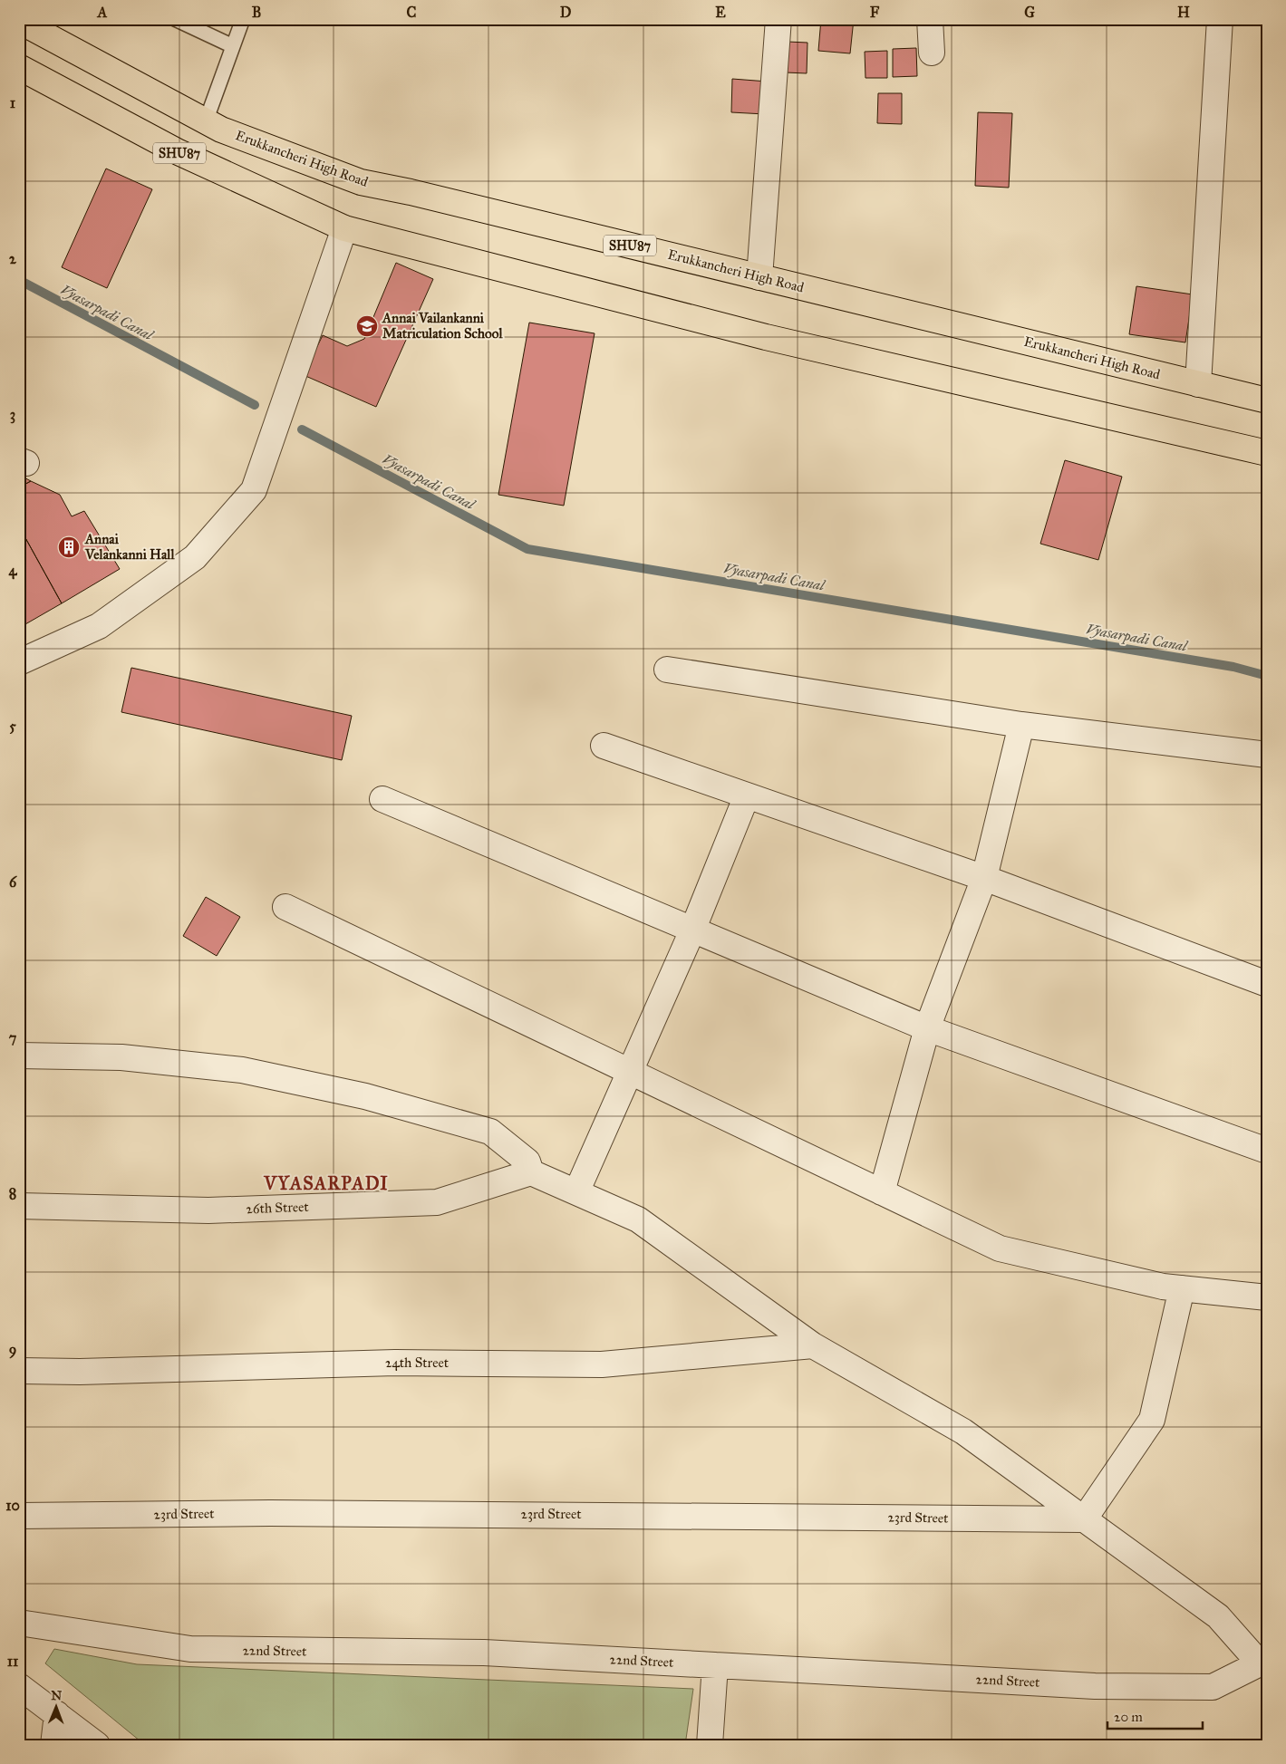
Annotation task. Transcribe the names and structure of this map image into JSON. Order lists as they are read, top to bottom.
{
  "streets": {
    "main road": ["SHU87", "Erukkancheri High Road"],
    "street": [
      "26th Street",
      "24th Street",
      "23rd Street",
      "22nd Street"
    ]
  },
  "districts": ["VYASARPADI"],
  "water": ["Vyasarpadi Canal"],
  "places": {
    "school or university": ["Annai Vailankanni Matriculation School"],
    "building": ["Annai Velankanni Hall"]
  },
  "scale_bar": "20 m",
  "north": "top",
  "grid": {
    "columns": [
      "A",
      "B",
      "C",
      "D",
      "E",
      "F",
      "G",
      "H"
    ],
    "rows": [
      "1",
      "2",
      "3",
      "4",
      "5",
      "6",
      "7",
      "8",
      "9",
      "10",
      "11"
    ]
  }
}
